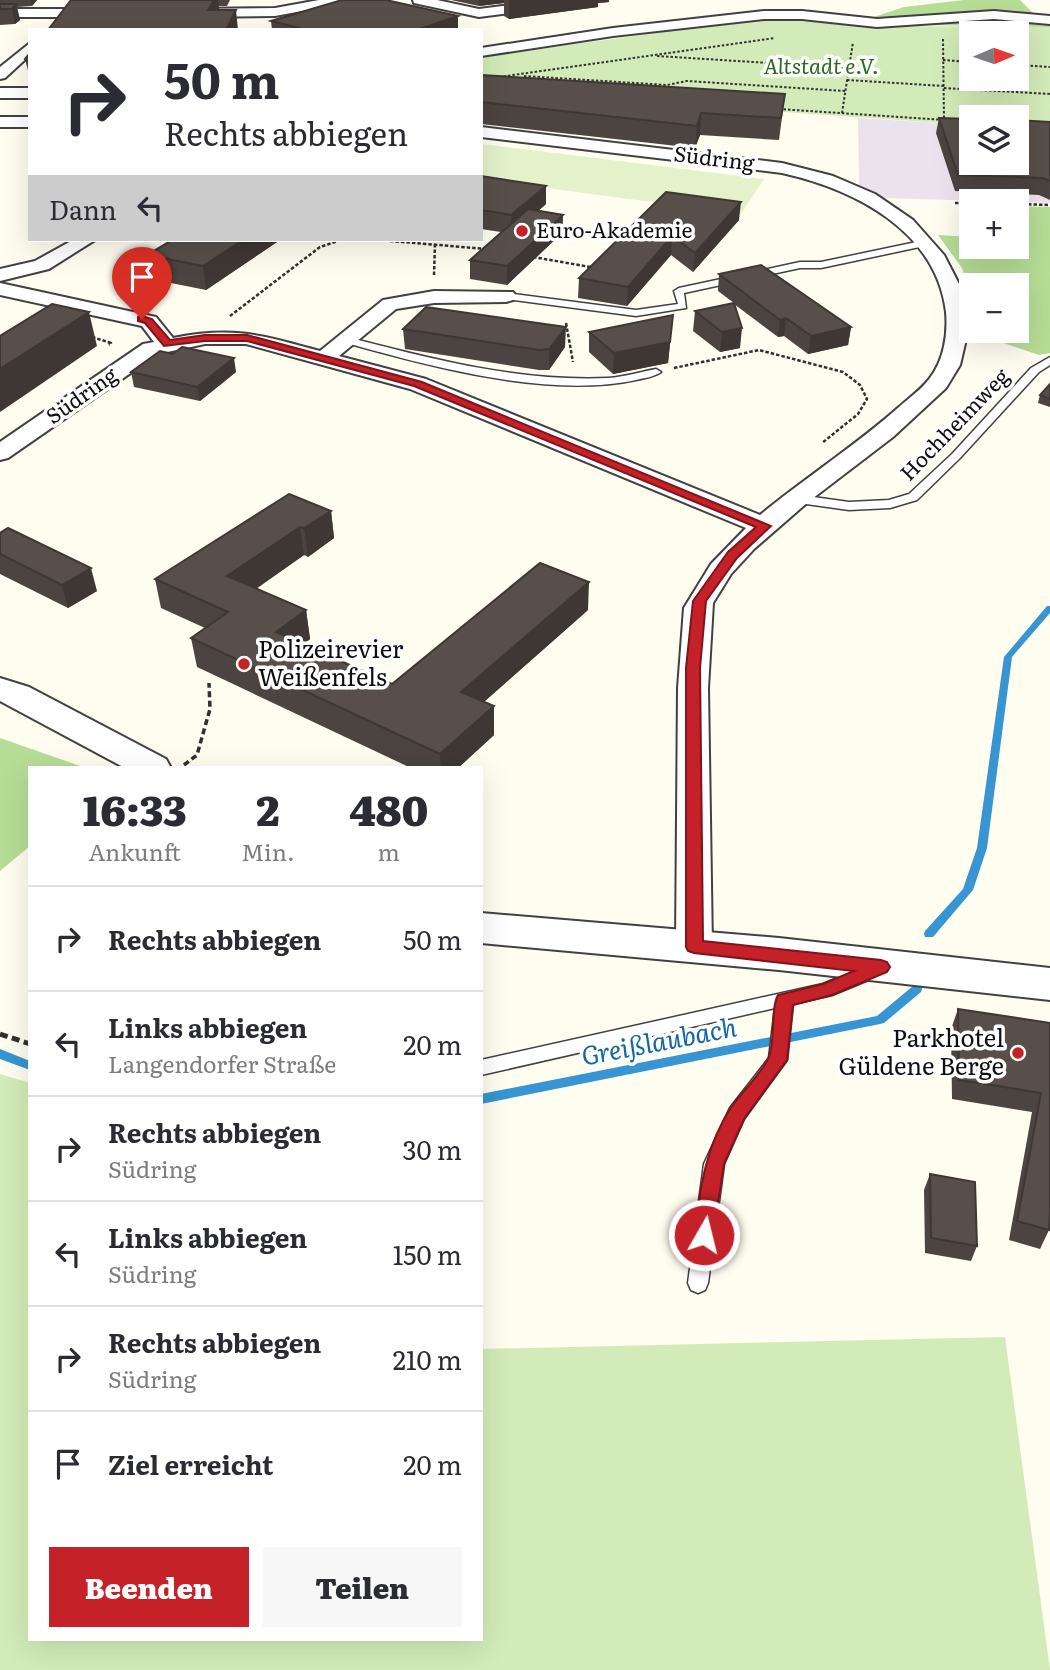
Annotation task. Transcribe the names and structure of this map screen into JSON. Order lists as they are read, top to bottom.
{
  "streets": {
    "street": ["Südring"],
    "lane": ["Hochheimweg"]
  },
  "crossings": [
    ["Südring", "Hochheimweg"]
  ],
  "water": ["Greißlaubach"],
  "parks": ["Altstadt e.V."],
  "places": ["Euro-Akademie", "Polizeirevier Weißenfels", "Parkhotel Güldene Berge"],
  "north": "right",
  "page": {
    "map_buttons": ["+", "−"],
    "turn": ["50 m", "Rechts abbiegen"],
    "then": "Dann",
    "eta": [
      "16:33",
      "Ankunft",
      "2",
      "Min.",
      "480",
      "m"
    ],
    "list": [
      {
        "name": "Rechts abbiegen",
        "value": "50 m"
      },
      {
        "name": "Links abbiegen",
        "note": "Langendorfer Straße",
        "value": "20 m"
      },
      {
        "name": "Rechts abbiegen",
        "note": "Südring",
        "value": "30 m"
      },
      {
        "name": "Links abbiegen",
        "note": "Südring",
        "value": "150 m"
      },
      {
        "name": "Rechts abbiegen",
        "note": "Südring",
        "value": "210 m"
      },
      {
        "name": "Ziel erreicht",
        "value": "20 m"
      }
    ],
    "buttons": ["Beenden", "Teilen"]
  }
}
